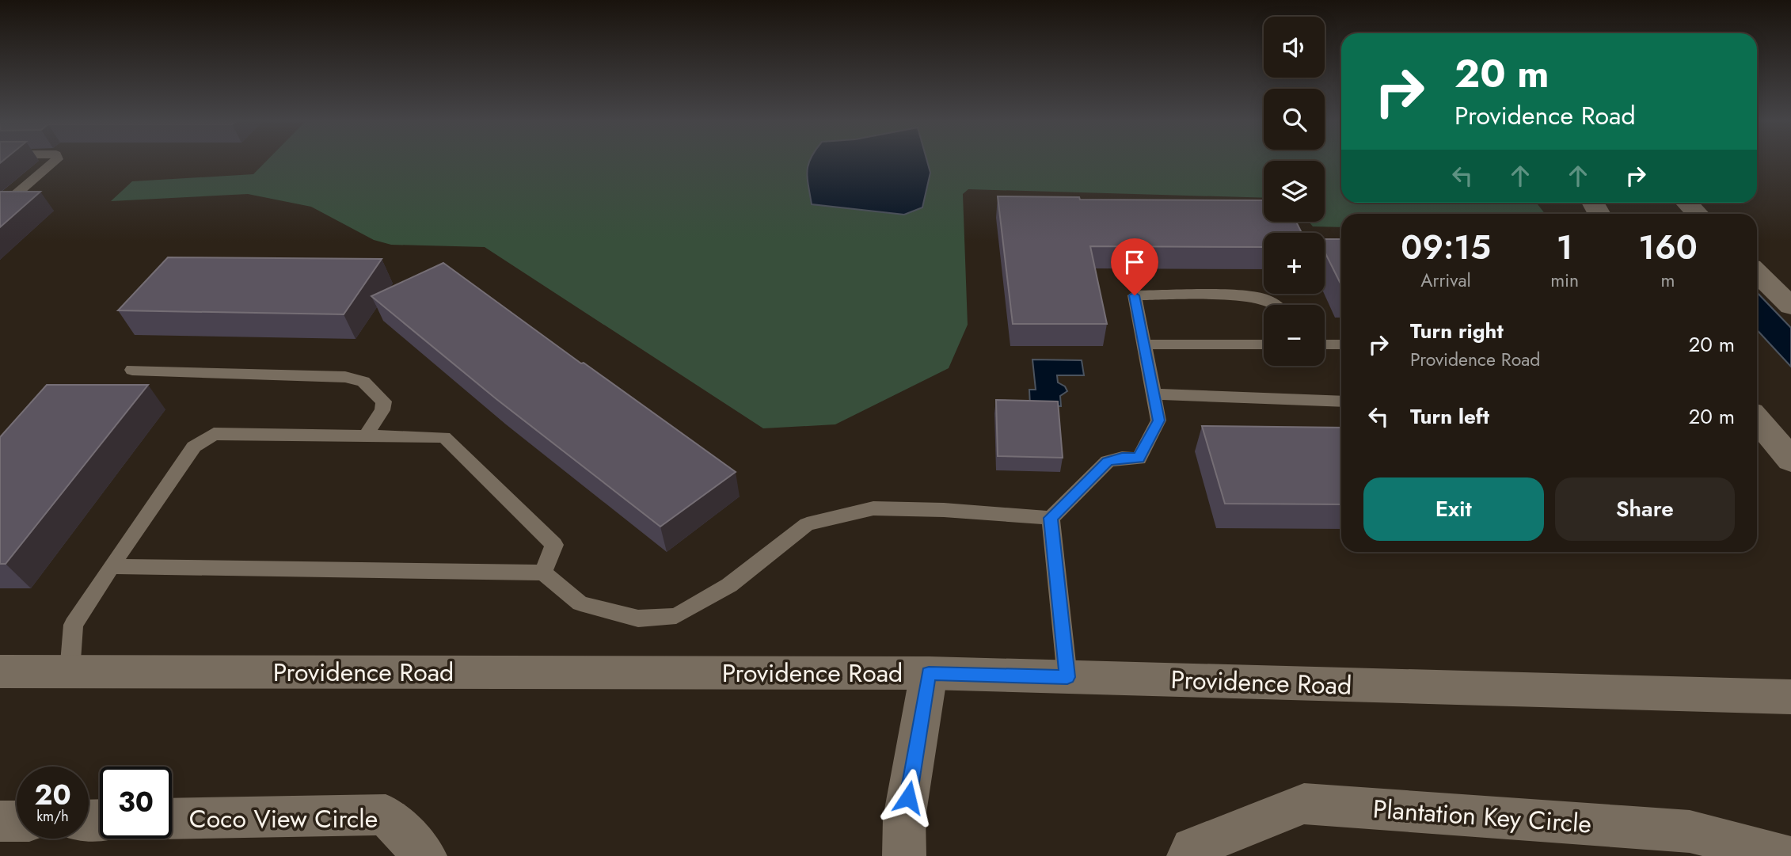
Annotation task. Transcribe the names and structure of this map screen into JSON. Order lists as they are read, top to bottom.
{
  "streets": {
    "street": ["Providence Road", "Plantation Key Circle", "Coco View Circle"]
  },
  "page": {
    "map_buttons": ["+", "−"],
    "turn": ["20 m", "Providence Road"],
    "eta": [
      "09:15",
      "Arrival",
      "1",
      "min",
      "160",
      "m"
    ],
    "list": [
      {
        "name": "Turn right",
        "note": "Providence Road",
        "value": "20 m"
      },
      {
        "name": "Turn left",
        "value": "20 m"
      }
    ],
    "buttons": ["Exit", "Share"],
    "speed": "20 km/h",
    "limit": "30"
  }
}
